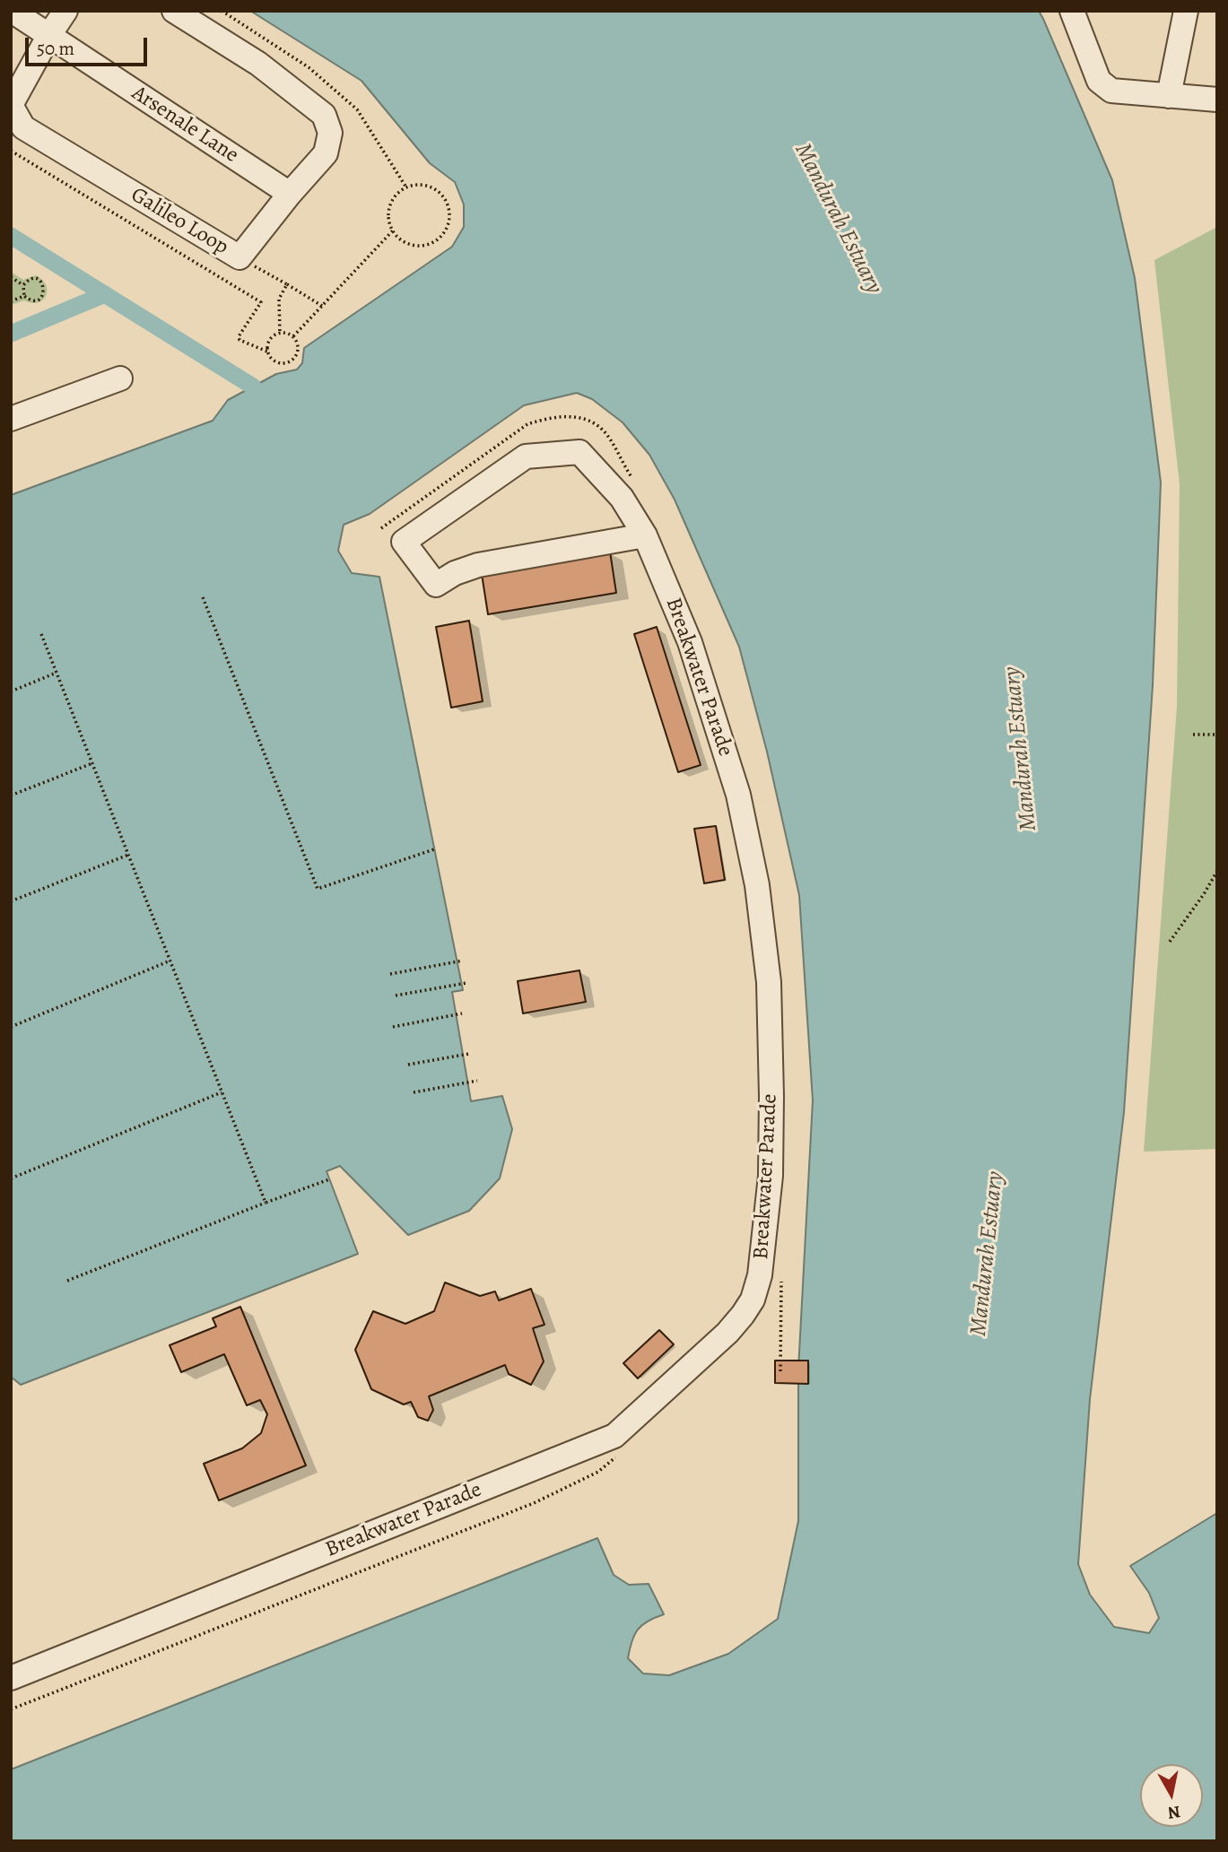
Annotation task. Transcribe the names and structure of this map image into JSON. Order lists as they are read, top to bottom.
{
  "streets": {
    "street": ["Arsenale Lane", "Galileo Loop", "Breakwater Parade"]
  },
  "crossings": [
    ["Arsenale Lane", "Galileo Loop"]
  ],
  "water": ["Mandurah Estuary"],
  "scale_bar": "50 m",
  "north": "bottom"
}
